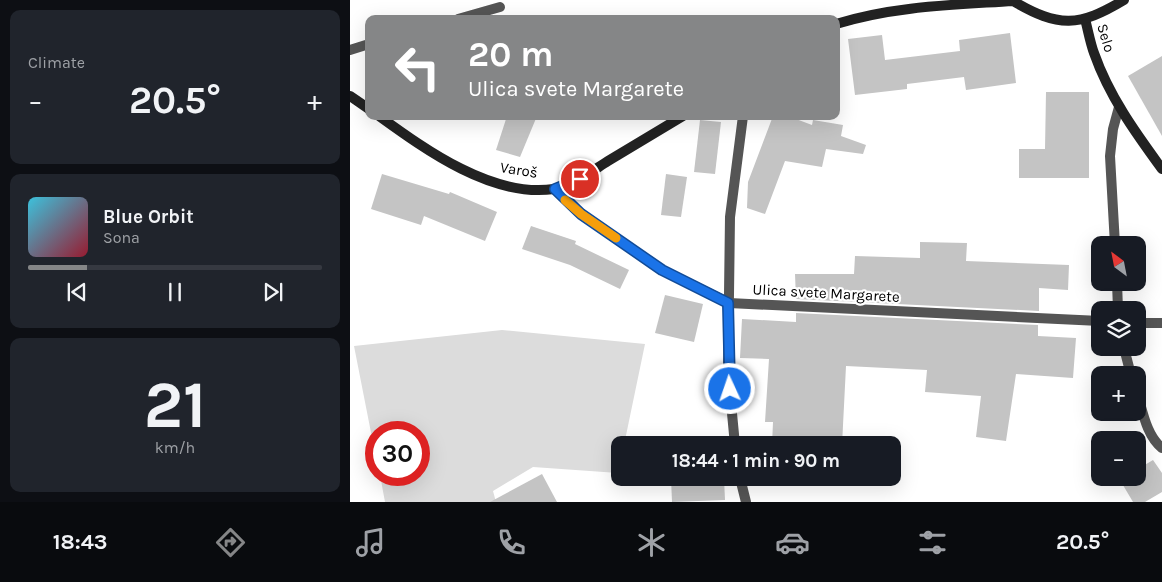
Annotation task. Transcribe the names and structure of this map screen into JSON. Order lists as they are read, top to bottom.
{
  "streets": {
    "main road": ["Selo", "Varoš"],
    "street": ["Ulica svete Margarete"]
  },
  "crossings": [
    ["Varoš", "Ulica svete Margarete"]
  ],
  "north": "top left",
  "page": {
    "tile": [
      "Climate",
      ["21", "km/h"]
    ],
    "turn": ["20 m", "Ulica svete Margarete"],
    "heat": ["−", "20.5°", "+"],
    "song": ["Blue Orbit", "Sona"],
    "map_buttons": ["+", "−"],
    "limit": "30",
    "trip": "18:44 · 1 min · 90 m",
    "tabs": ["18:43", "20.5°"]
  }
}
